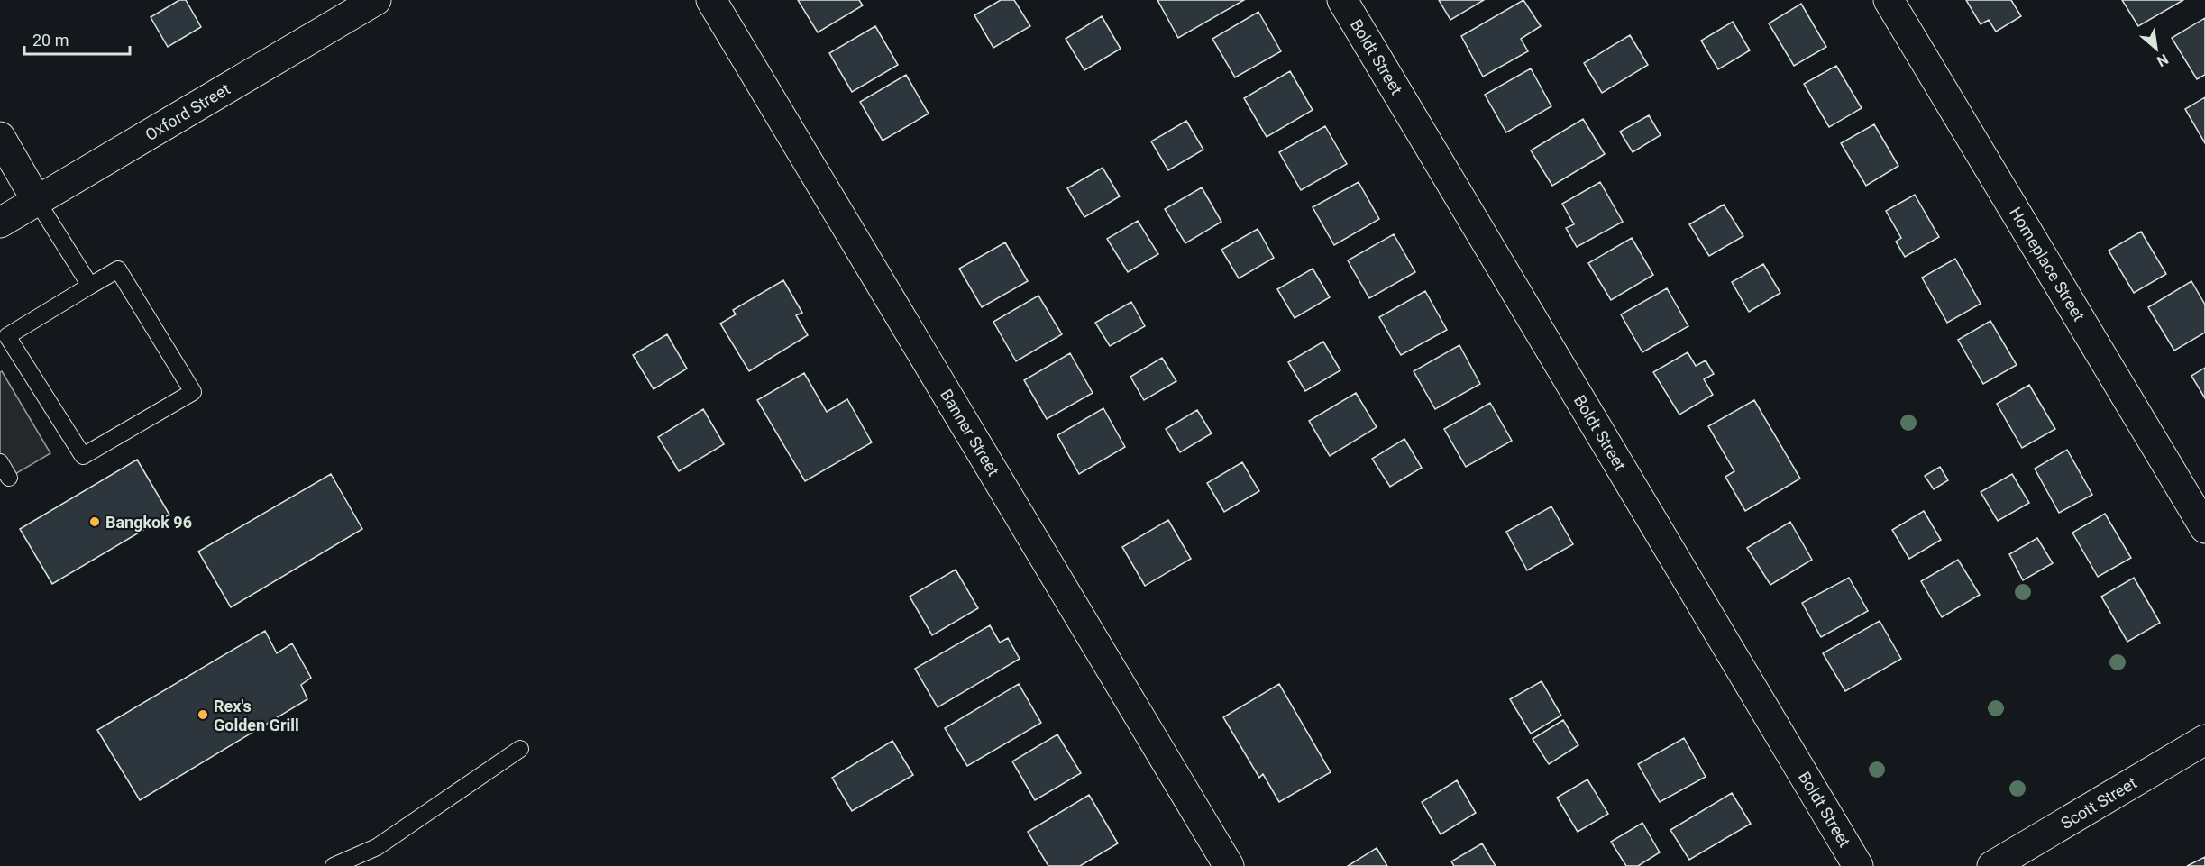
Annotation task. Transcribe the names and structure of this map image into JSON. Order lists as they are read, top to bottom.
{
  "streets": {
    "street": [
      "Boldt Street",
      "Oxford Street",
      "Homeplace Street",
      "Banner Street",
      "Scott Street"
    ]
  },
  "places": ["Bangkok 96", "Rex's Golden Grill"],
  "scale_bar": "20 m",
  "north": "bottom right"
}
